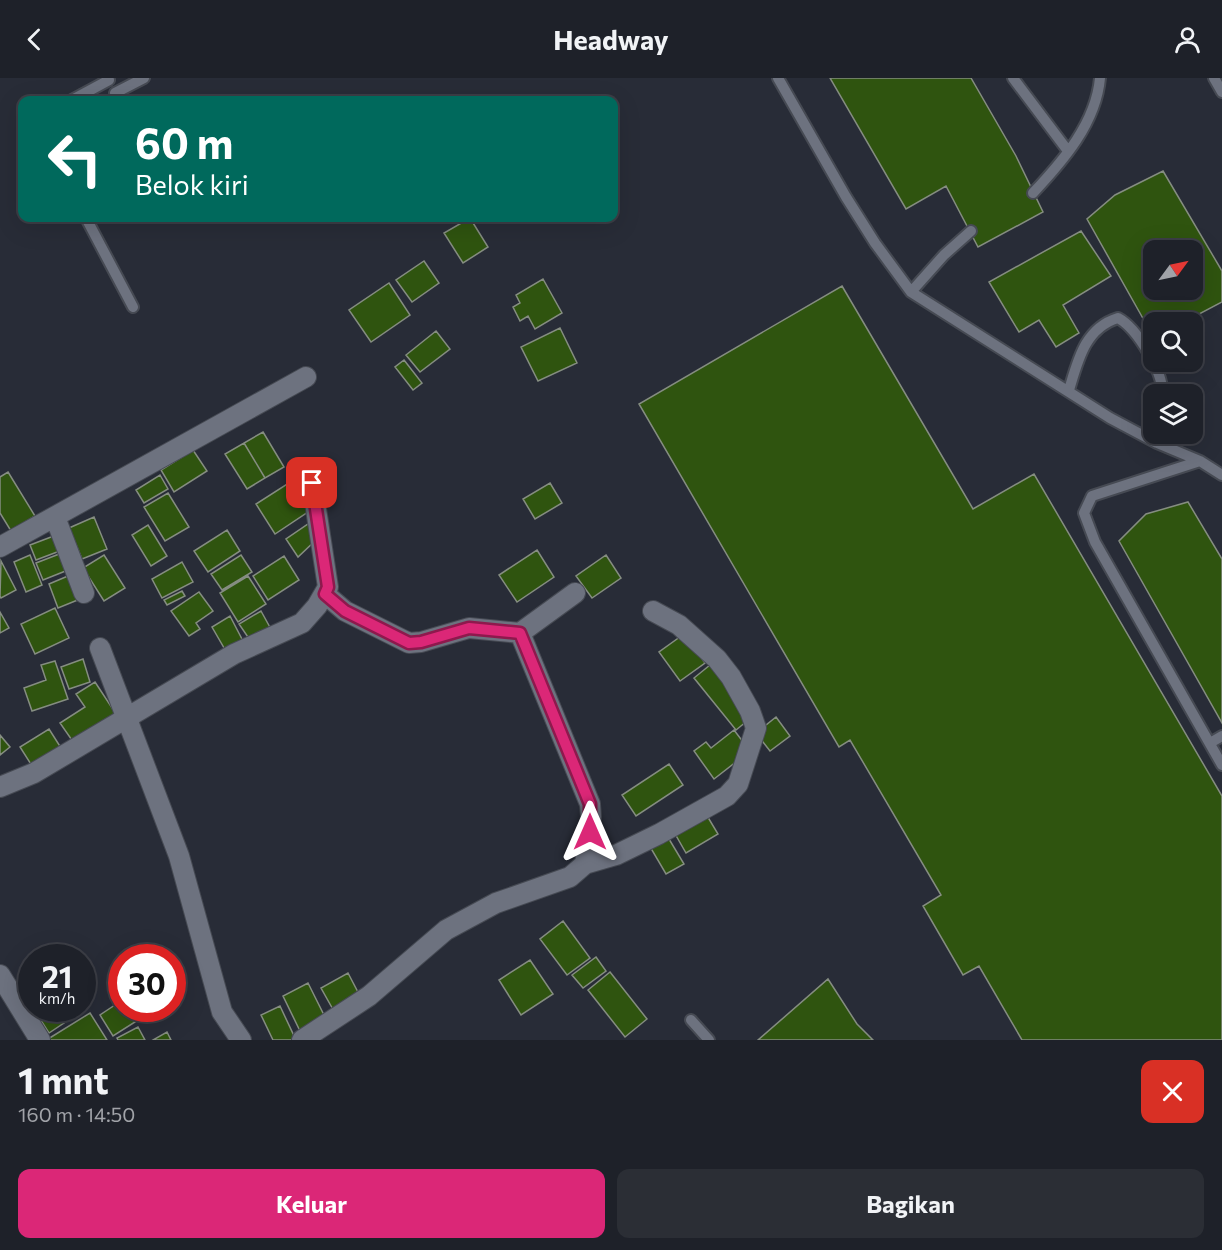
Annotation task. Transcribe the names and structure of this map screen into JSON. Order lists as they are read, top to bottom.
{
  "north": "top right",
  "page": {
    "header": "Headway",
    "turn": ["60 m", "Belok kiri"],
    "speed": "21 km/h",
    "limit": "30",
    "heading": ["1 mnt", "160 m · 14:50"],
    "buttons": ["Keluar", "Bagikan"]
  }
}
